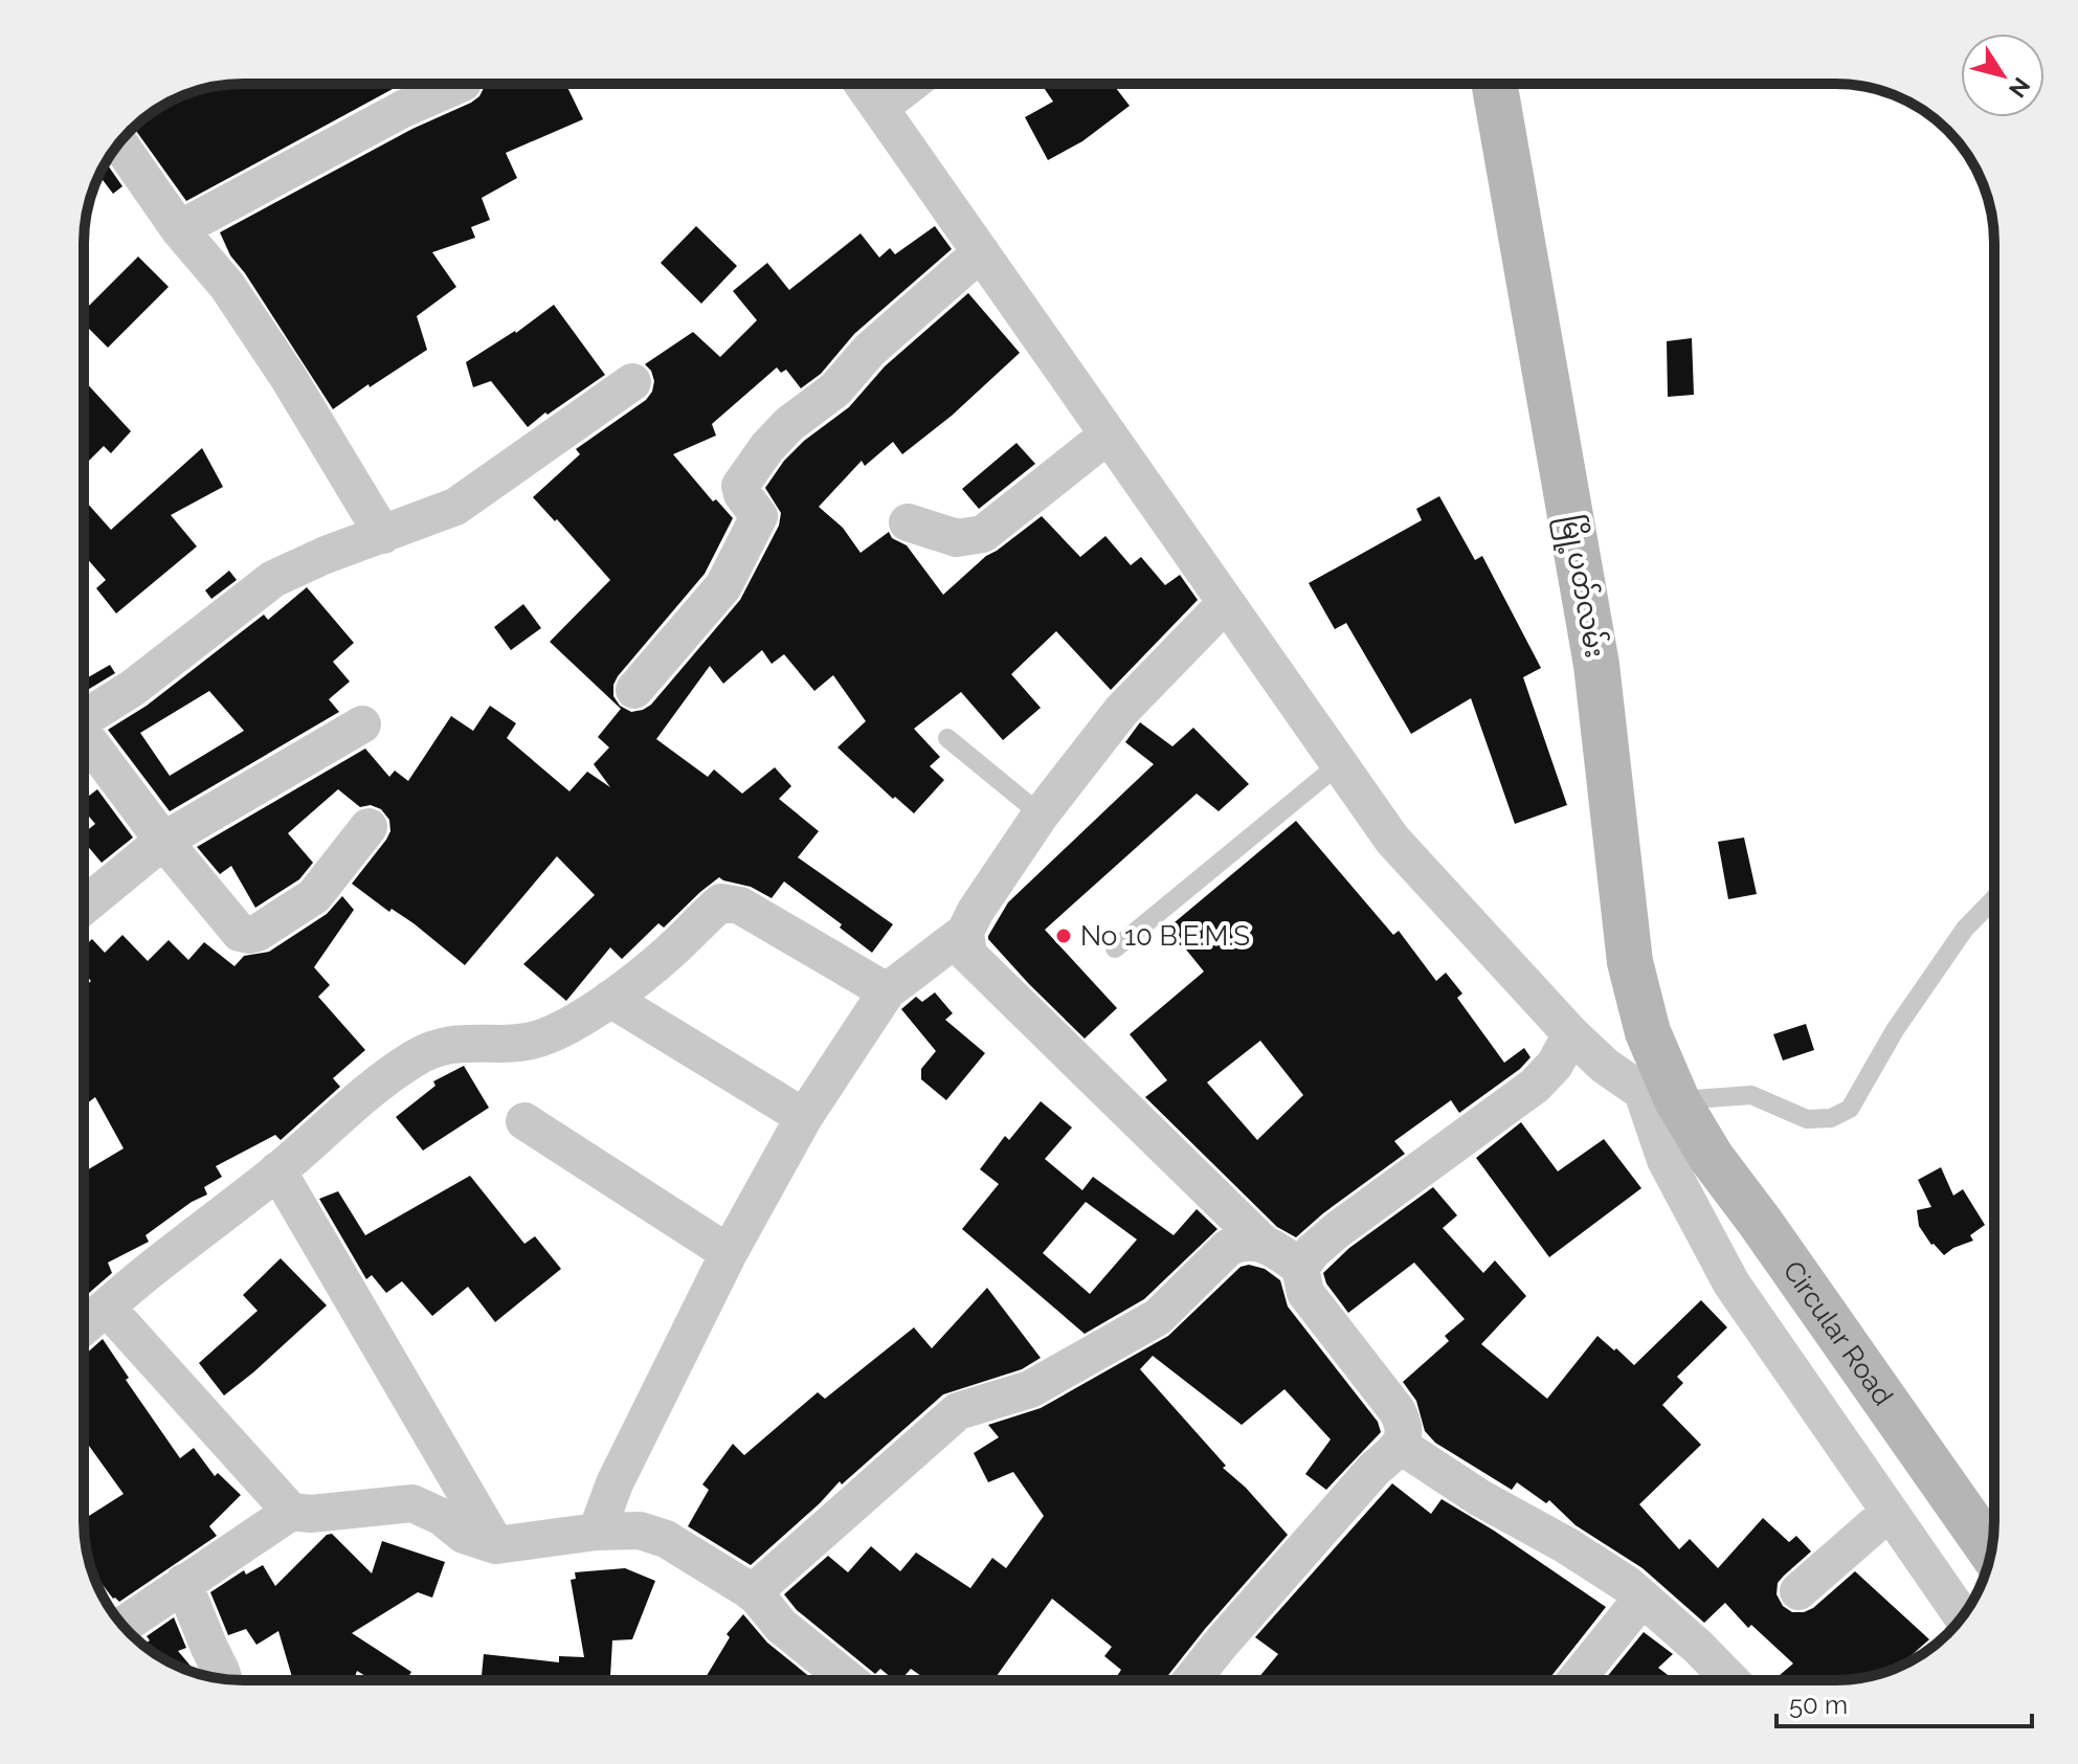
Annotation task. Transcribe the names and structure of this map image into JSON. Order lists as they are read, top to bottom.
{
  "streets": {
    "main road": ["မြို့ပတ်လမ်း", "Circular Road"]
  },
  "crossings": [
    ["မြို့ပတ်လမ်း", "Circular Road"]
  ],
  "places": ["No 10 B.E.M.S"],
  "scale_bar": "50 m",
  "north": "bottom right"
}
